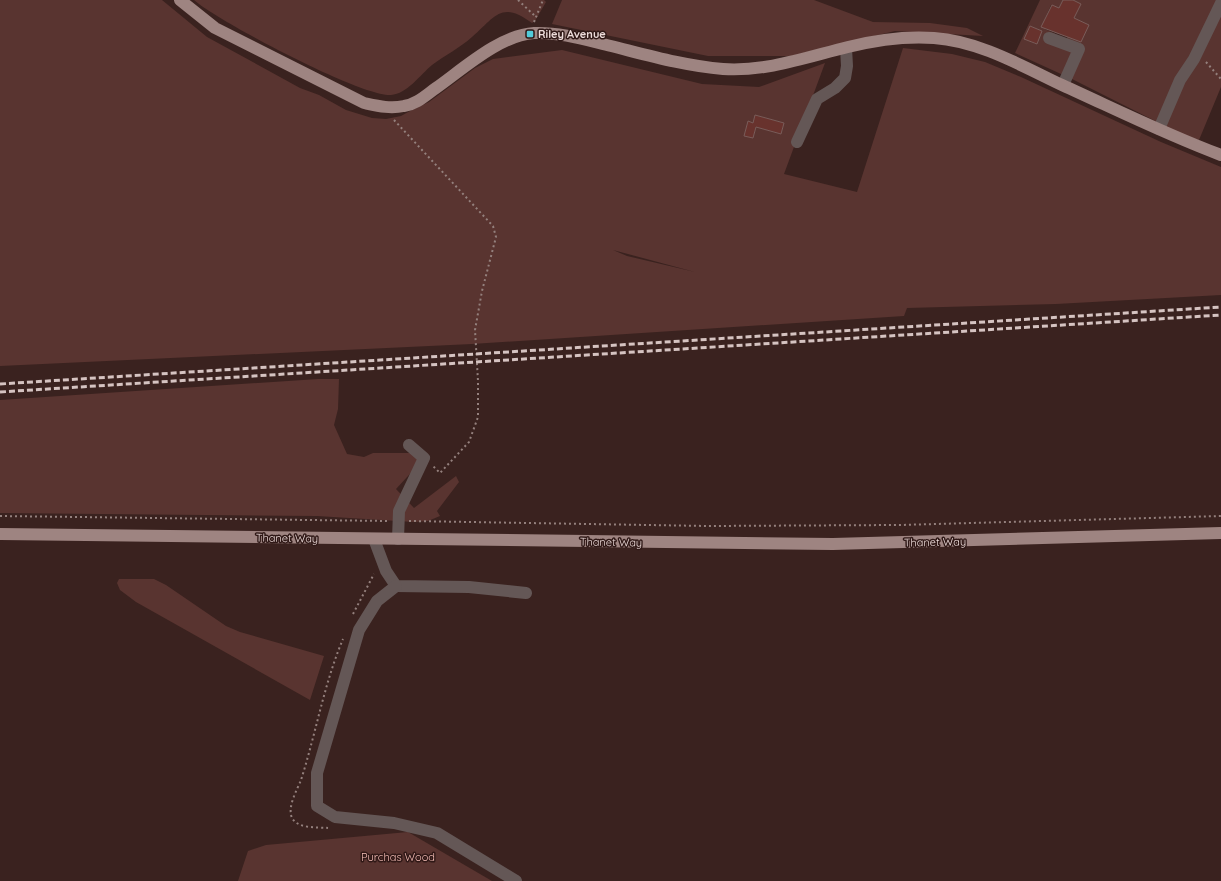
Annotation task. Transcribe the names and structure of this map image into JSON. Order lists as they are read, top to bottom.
{
  "streets": {
    "main road": ["Thanet Way"]
  },
  "parks": ["Purchas Wood"],
  "places": {
    "transit": ["Riley Avenue"]
  }
}
